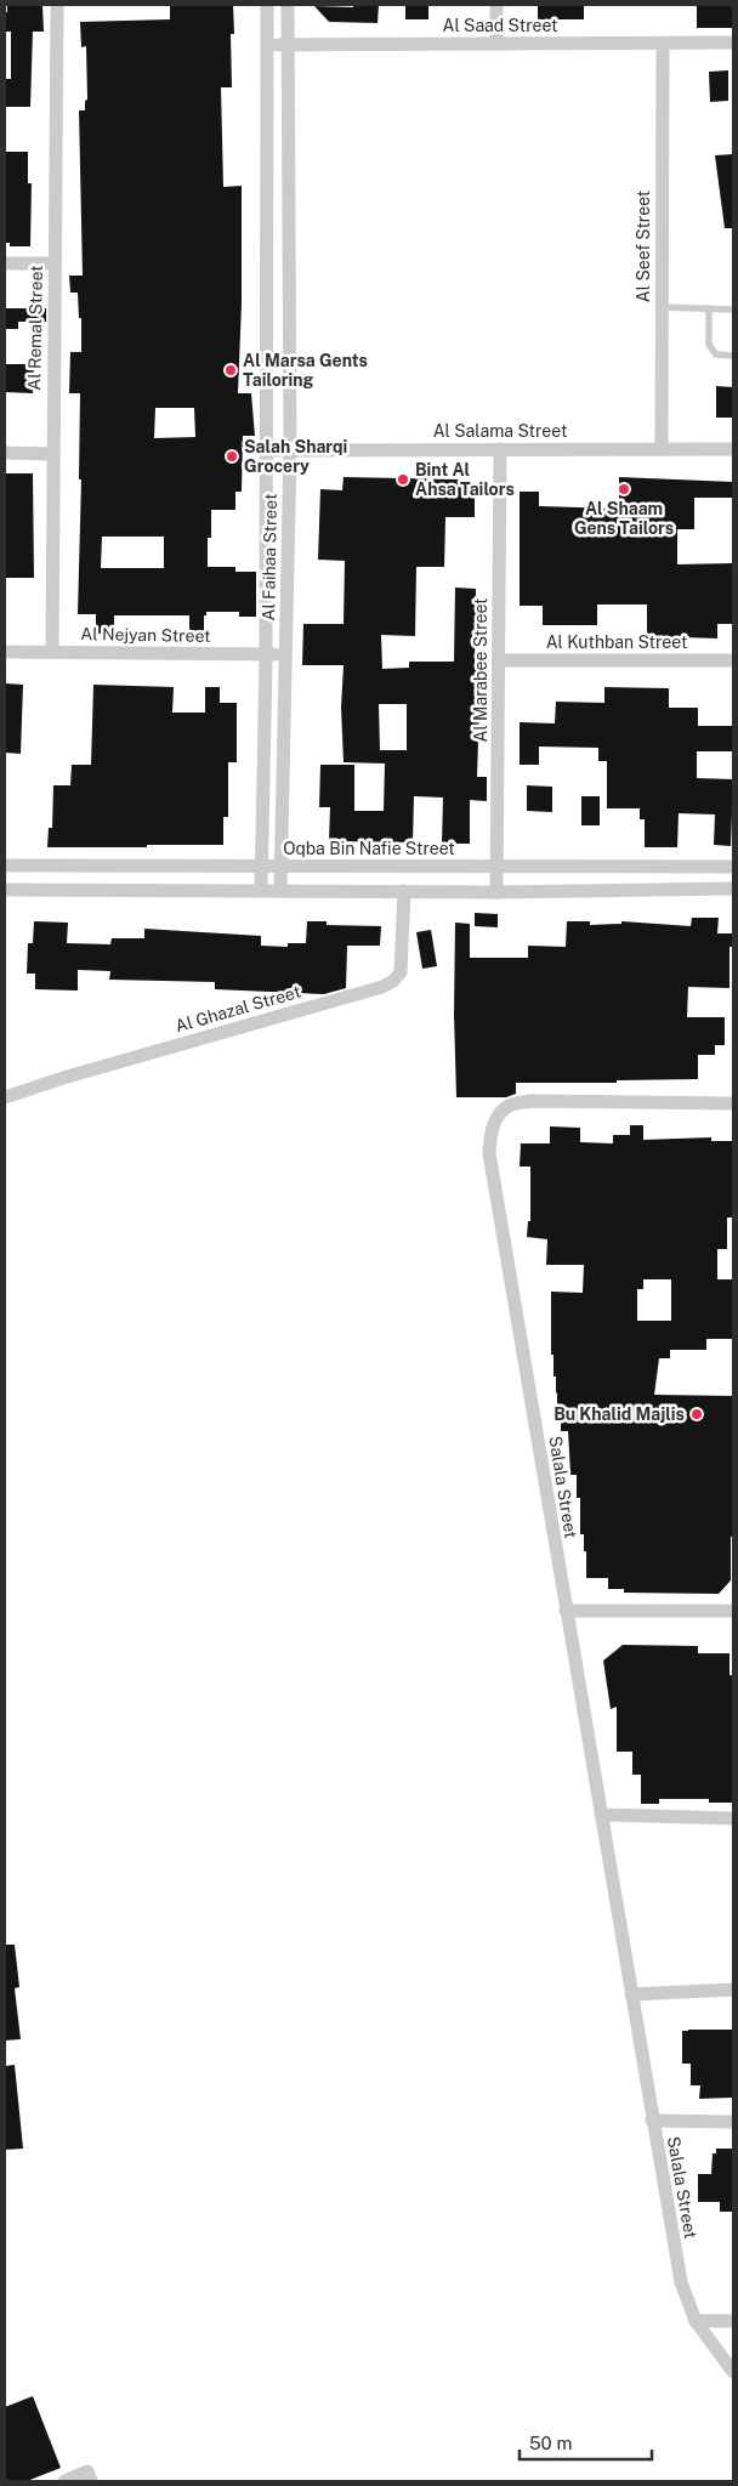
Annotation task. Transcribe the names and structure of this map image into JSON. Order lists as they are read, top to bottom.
{
  "streets": {
    "street": [
      "Al Saad Street",
      "Al Seef Street",
      "Al Remal Street",
      "Al Salama Street",
      "Al Faihaa Street",
      "Al Nejyan Street",
      "Al Kuthban Street",
      "Al Marabee Street",
      "Oqba Bin Nafie Street",
      "Al Ghazal Street",
      "Salala Street"
    ]
  },
  "crossings": [
    ["Al Saad Street", "Al Seef Street"],
    ["Al Saad Street", "Al Faihaa Street"],
    ["Al Seef Street", "Al Salama Street"],
    ["Al Remal Street", "Al Nejyan Street"],
    ["Al Salama Street", "Al Faihaa Street"],
    ["Al Salama Street", "Al Marabee Street"],
    ["Al Faihaa Street", "Al Nejyan Street"],
    ["Al Faihaa Street", "Oqba Bin Nafie Street"],
    ["Al Kuthban Street", "Al Marabee Street"],
    ["Al Marabee Street", "Oqba Bin Nafie Street"]
  ],
  "places": [
    "Al Marsa Gents Tailoring",
    "Salah Sharqi Grocery",
    "Bint Al Ahsa Tailors",
    "Al Shaam Gens Tailors",
    "Bu Khalid Majlis"
  ],
  "scale_bar": "50 m"
}
